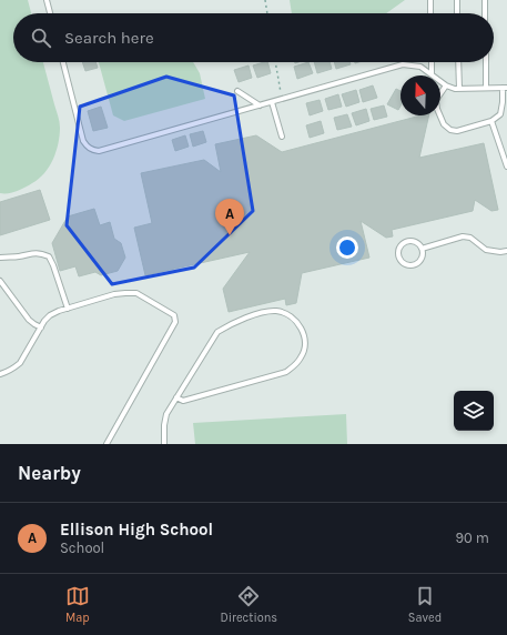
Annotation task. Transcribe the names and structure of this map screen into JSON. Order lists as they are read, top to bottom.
{
  "north": "top",
  "page": {
    "search": "Search here",
    "pins": "A",
    "heading": "Nearby",
    "list": [
      {
        "mark": "A",
        "name": "Ellison High School",
        "note": "School",
        "value": "90 m"
      }
    ],
    "nav": ["Map", "Directions", "Saved"]
  }
}
